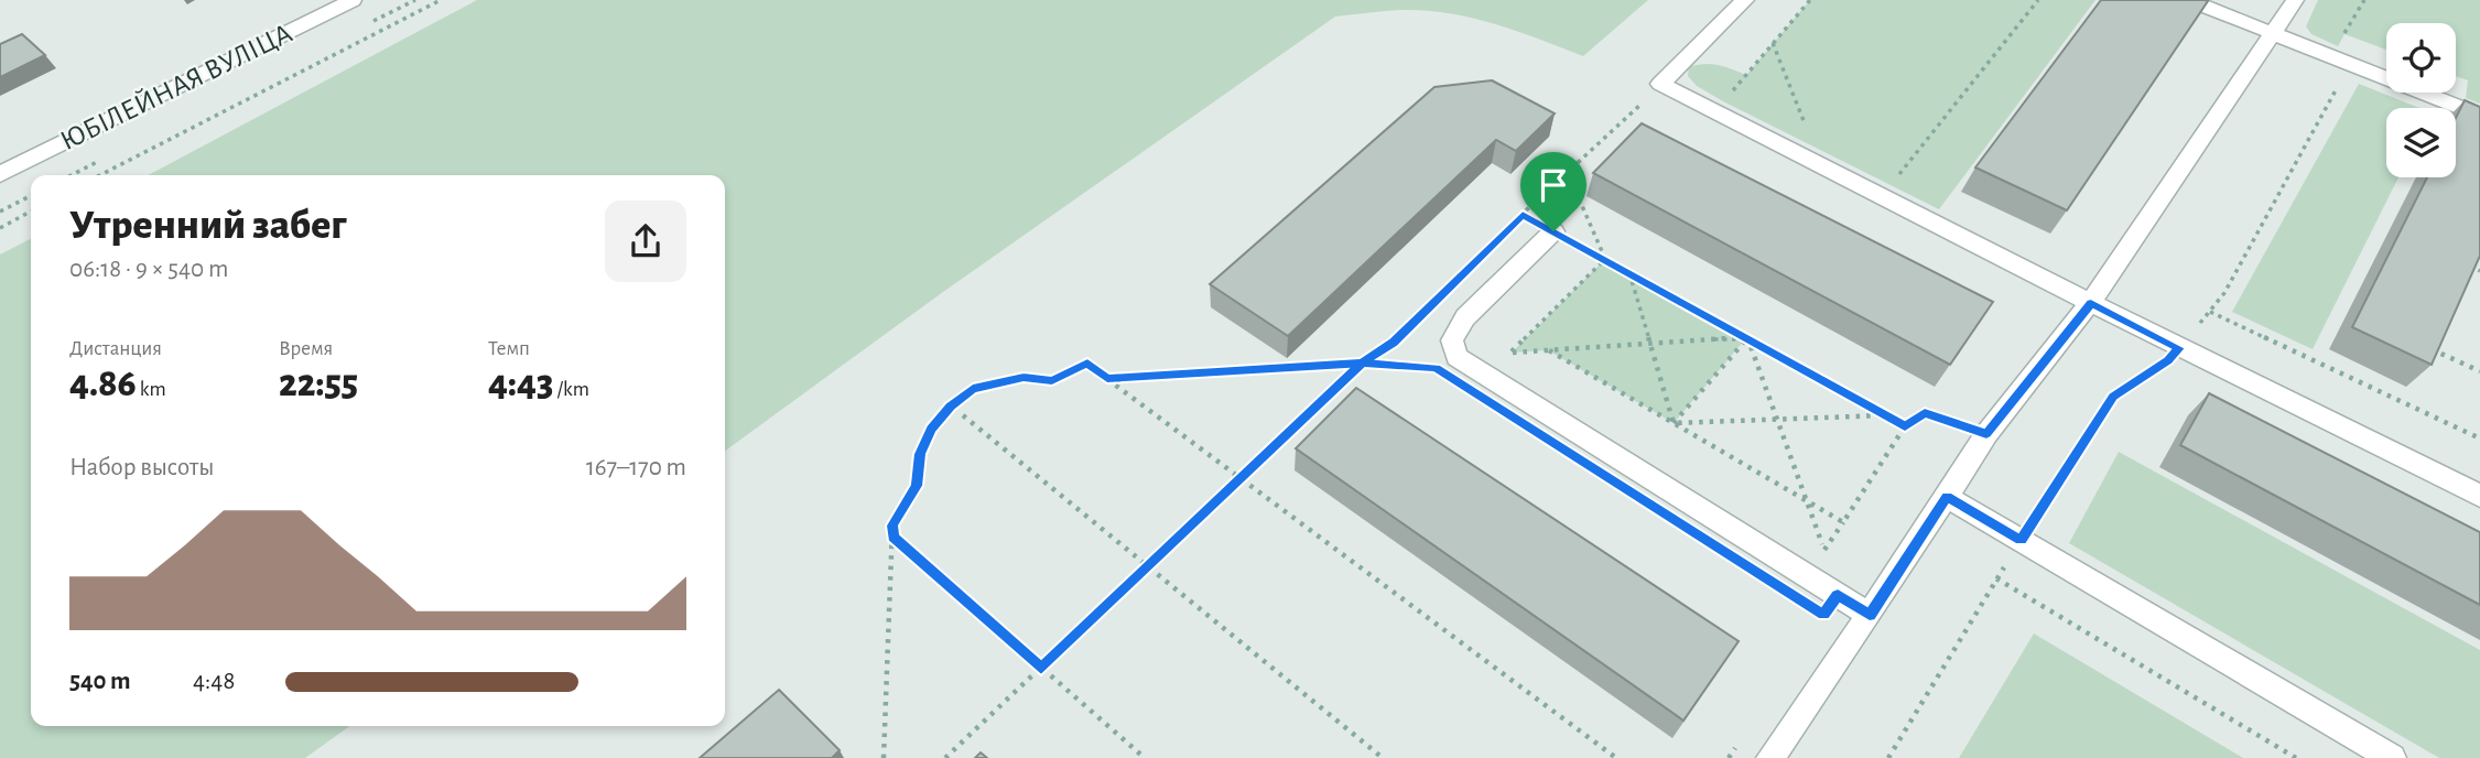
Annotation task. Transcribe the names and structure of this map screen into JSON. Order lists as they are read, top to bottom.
{
  "streets": {
    "street": ["ЮБІЛЕЙНАЯ ВУЛІЦА"]
  },
  "page": {
    "heading": ["Утренний забег", "06:18 · 9 × 540 m"],
    "stats": [
      ["Дистанция", "4.86 km"],
      ["Время", "22:55"],
      ["Темп", "4:43 /km"]
    ],
    "chart": ["Набор высоты", "167–170 m"],
    "list": [
      {
        "name": "540 m",
        "note": "4:48"
      }
    ]
  }
}
